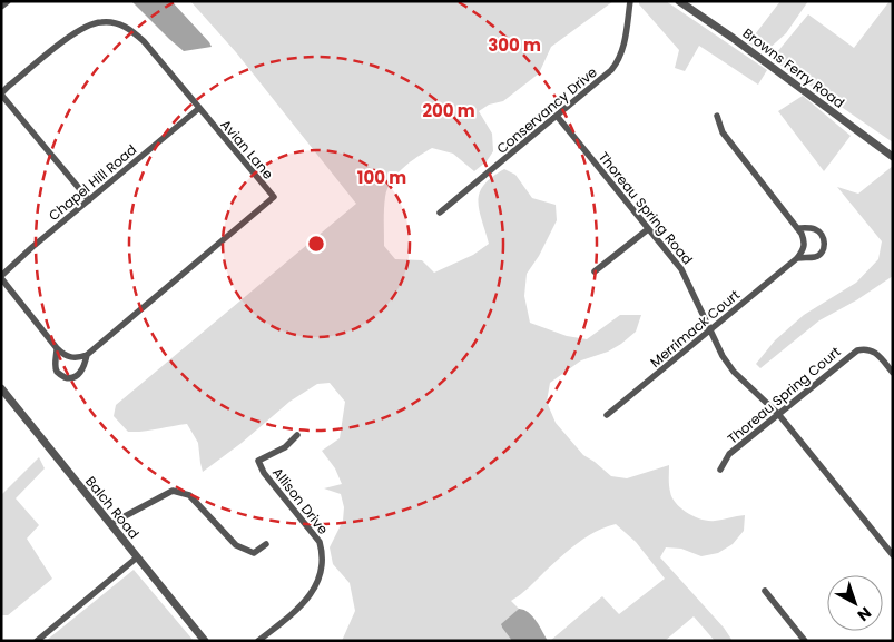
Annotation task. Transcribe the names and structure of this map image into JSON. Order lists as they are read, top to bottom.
{
  "streets": {
    "street": [
      "Browns Ferry Road",
      "Conservancy Drive",
      "Avian Lane",
      "Chapel Hill Road",
      "Thoreau Spring Road",
      "Merrimack Court",
      "Thoreau Spring Court",
      "Allison Drive",
      "Balch Road"
    ]
  },
  "crossings": [
    ["Conservancy Drive", "Thoreau Spring Road"],
    ["Avian Lane", "Chapel Hill Road"],
    ["Thoreau Spring Road", "Merrimack Court"],
    ["Thoreau Spring Road", "Thoreau Spring Court"]
  ],
  "north": "bottom right",
  "rings": ["300 m", "200 m", "100 m"]
}
